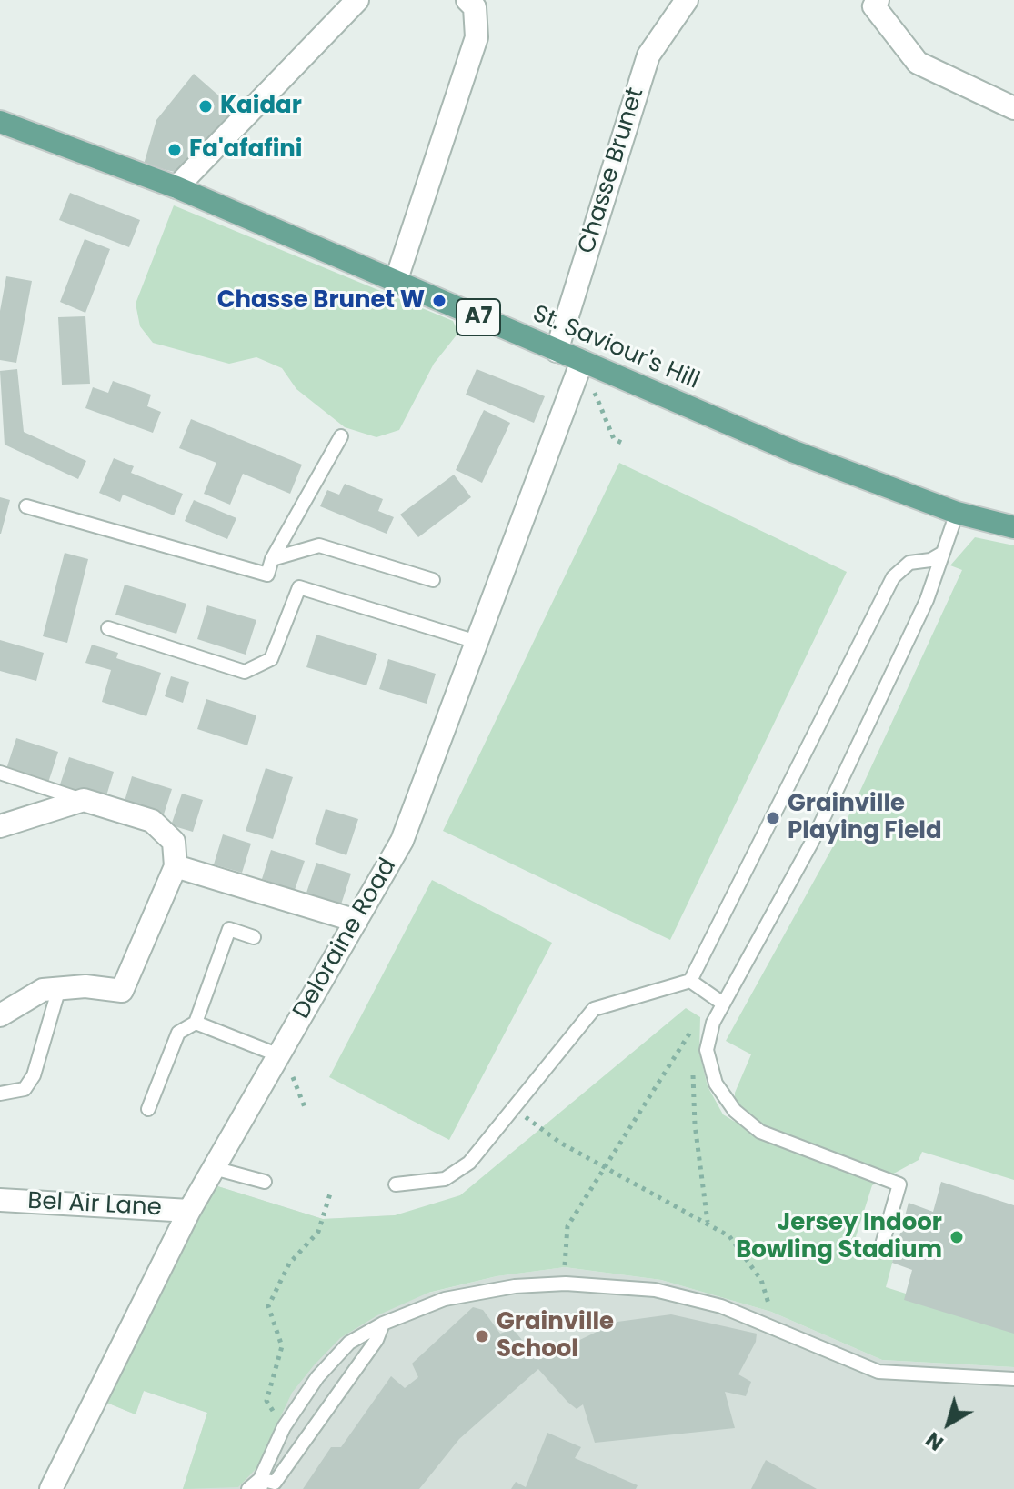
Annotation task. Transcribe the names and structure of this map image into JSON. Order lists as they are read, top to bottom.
{
  "streets": {
    "main road": ["A7", "St. Saviour's Hill"],
    "street": ["Chasse Brunet", "Deloraine Road", "Bel Air Lane"]
  },
  "crossings": [
    ["Chasse Brunet", "St. Saviour's Hill"],
    ["St. Saviour's Hill", "Deloraine Road"],
    ["Deloraine Road", "Bel Air Lane"]
  ],
  "places": [
    "Kaidar",
    "Fa'afafini",
    "Chasse Brunet W",
    "Grainville Playing Field",
    "Jersey Indoor Bowling Stadium",
    "Grainville School"
  ],
  "north": "bottom left"
}
